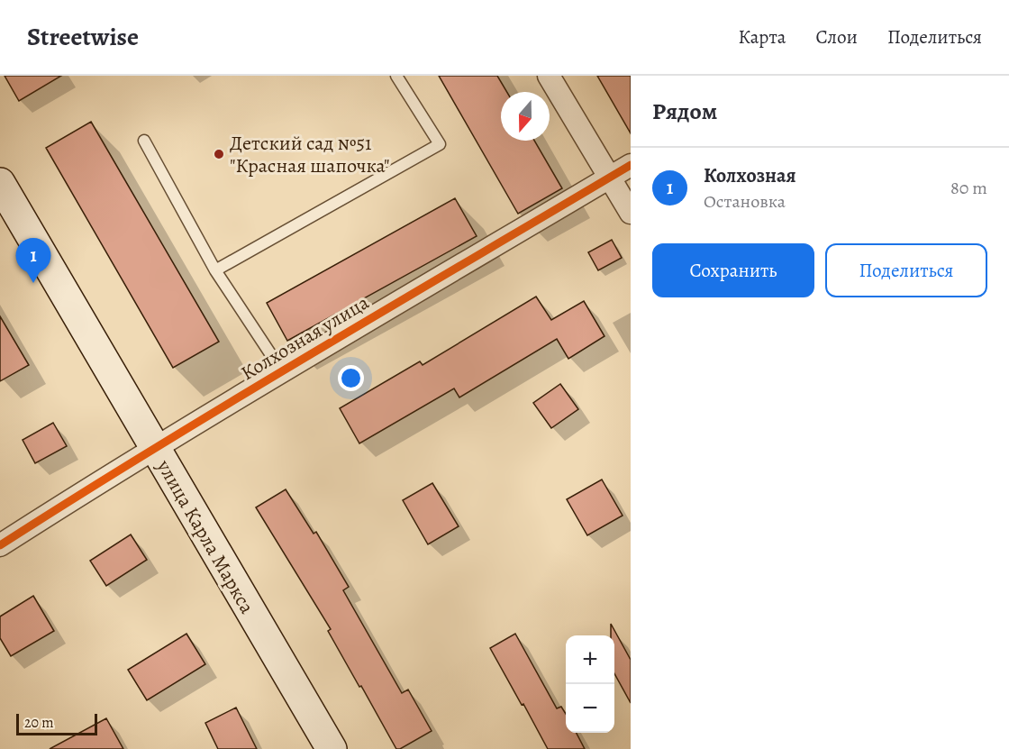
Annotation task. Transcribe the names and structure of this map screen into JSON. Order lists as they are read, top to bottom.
{
  "streets": {
    "main road": ["улица Карла Маркса"],
    "street": ["Колхозная улица"]
  },
  "crossings": [
    ["Колхозная улица", "улица Карла Маркса"]
  ],
  "places": ["Детский сад №51 \"Красная шапочка\""],
  "scale_bar": "20 m",
  "north": "bottom",
  "page": {
    "header": "Streetwise",
    "nav": ["Карта", "Слои", "Поделиться"],
    "heading": "Рядом",
    "list": [
      {
        "mark": "1",
        "name": "Колхозная",
        "note": "Остановка",
        "value": "80 m"
      }
    ],
    "buttons": ["Сохранить", "Поделиться"],
    "pins": "1",
    "map_buttons": ["+", "−"],
    "scale": "20 m"
  }
}
